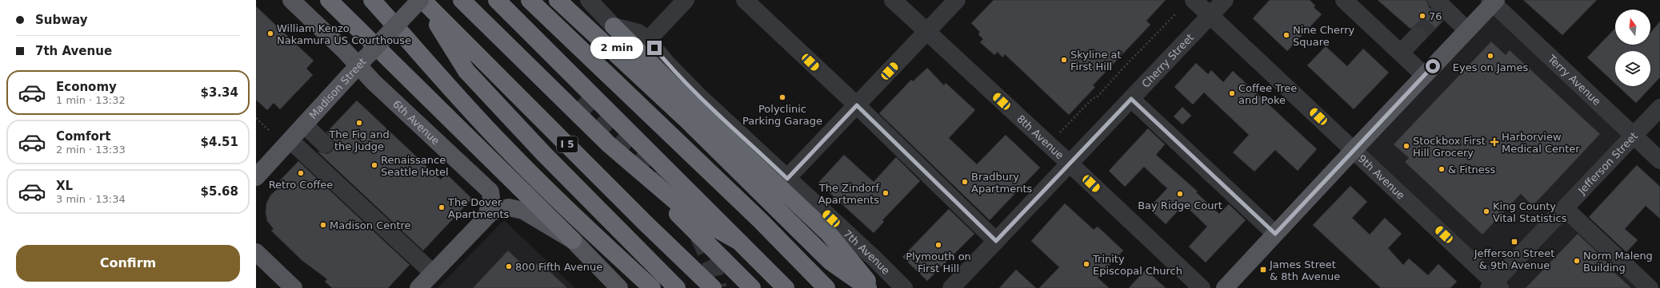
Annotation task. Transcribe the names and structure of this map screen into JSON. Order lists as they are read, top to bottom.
{
  "streets": {
    "highway": ["I 5"],
    "main road": ["Madison Street", "6th Avenue"],
    "street": [
      "Cherry Street",
      "Terry Avenue",
      "8th Avenue",
      "Jefferson Street",
      "9th Avenue",
      "7th Avenue"
    ]
  },
  "crossings": [
    ["Cherry Street", "8th Avenue"],
    ["Cherry Street", "9th Avenue"],
    ["Terry Avenue", "Jefferson Street"],
    ["Madison Street", "6th Avenue"],
    ["Madison Street", "I 5"],
    ["Jefferson Street", "9th Avenue"]
  ],
  "places": {
    "other": [
      "76",
      "William Kenzo Nakamura US Courthouse",
      "Nine Cherry Square",
      "Eyes on James",
      "Skyline at First Hill",
      "Coffee Tree and Poke",
      "Polyclinic Parking Garage",
      "The Fig and the Judge",
      "Stockbox First Hill Grocery",
      "Renaissance Seattle Hotel",
      "& Fitness",
      "Retro Coffee",
      "Bradbury Apartments",
      "The Zindorf Apartments",
      "Bay Ridge Court",
      "The Dover Apartments",
      "King County Vital Statistics",
      "Madison Centre",
      "Plymouth on First Hill",
      "Norm Maleng Building",
      "Trinity Episcopal Church",
      "800 Fifth Avenue"
    ],
    "health": ["Harborview Medical Center"],
    "transit": ["Jefferson Street & 9th Avenue", "James Street & 8th Avenue"]
  },
  "north": "top",
  "page": {
    "banner": ["Subway", "7th Avenue"],
    "bubble": "2 min",
    "list": [
      {
        "name": "Economy",
        "note": "1 min · 13:32",
        "value": "$3.34"
      },
      {
        "name": "Comfort",
        "note": "2 min · 13:33",
        "value": "$4.51"
      },
      {
        "name": "XL",
        "note": "3 min · 13:34",
        "value": "$5.68"
      }
    ],
    "buttons": "Confirm"
  }
}
